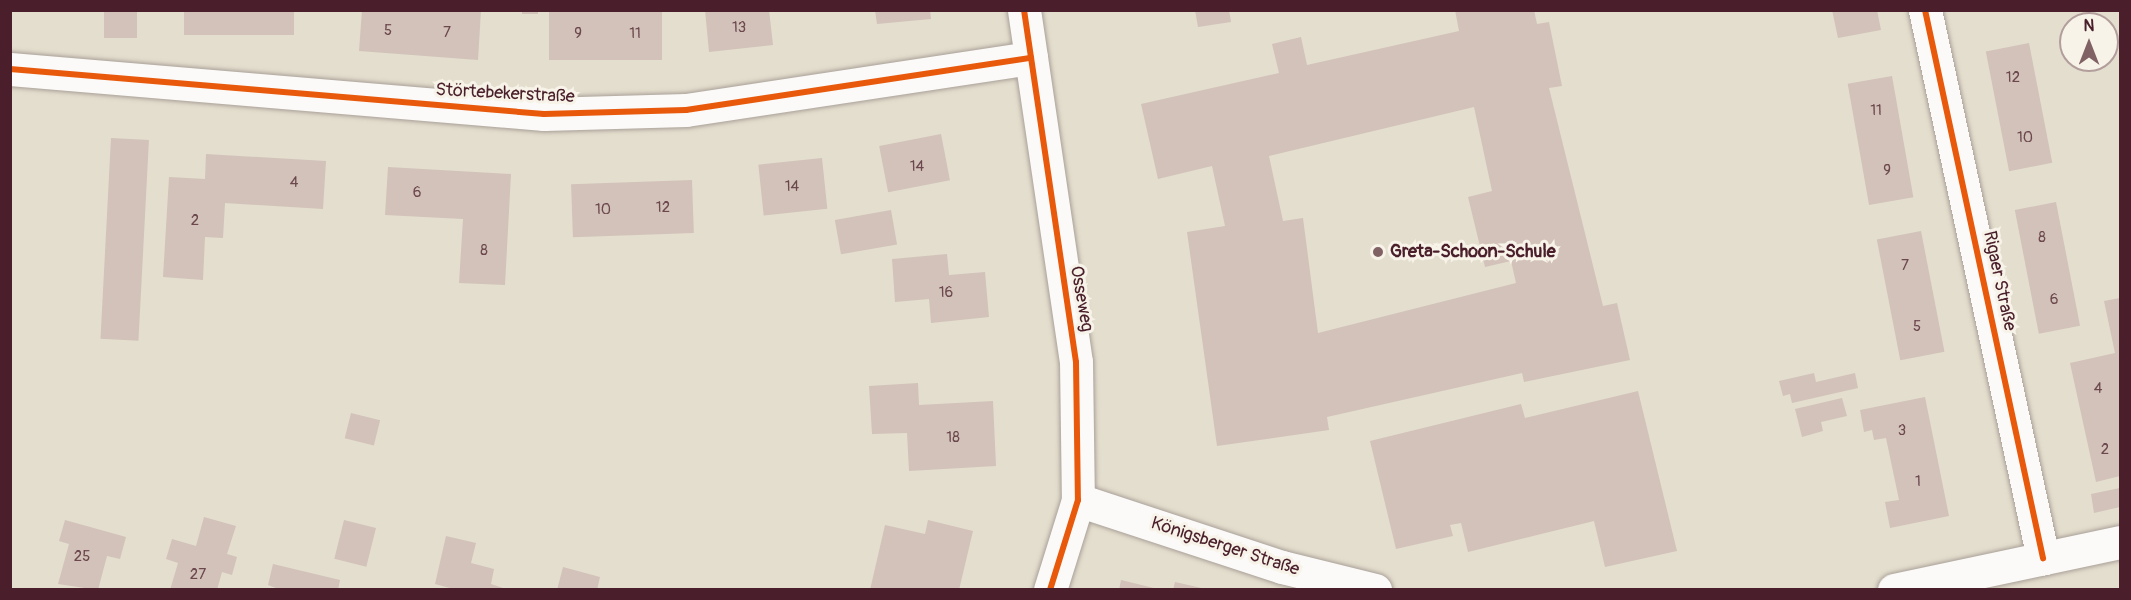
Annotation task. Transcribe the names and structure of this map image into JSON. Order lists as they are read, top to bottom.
{
  "streets": {
    "street": [
      "Störtebekerstraße",
      "Rigaer Straße",
      "Osseweg",
      "Königsberger Straße"
    ]
  },
  "crossings": [
    ["Störtebekerstraße", "Osseweg"],
    ["Osseweg", "Königsberger Straße"]
  ],
  "places": ["Greta-Schoon-Schule"],
  "house_numbers": [
    "13",
    "5",
    "7",
    "9",
    "11",
    "12",
    "11",
    "10",
    "14",
    "9",
    "4",
    "14",
    "6",
    "12",
    "10",
    "2",
    "8",
    "8",
    "7",
    "16",
    "6",
    "5",
    "4",
    "3",
    "18",
    "2",
    "1",
    "25",
    "27"
  ],
  "north": "top"
}
